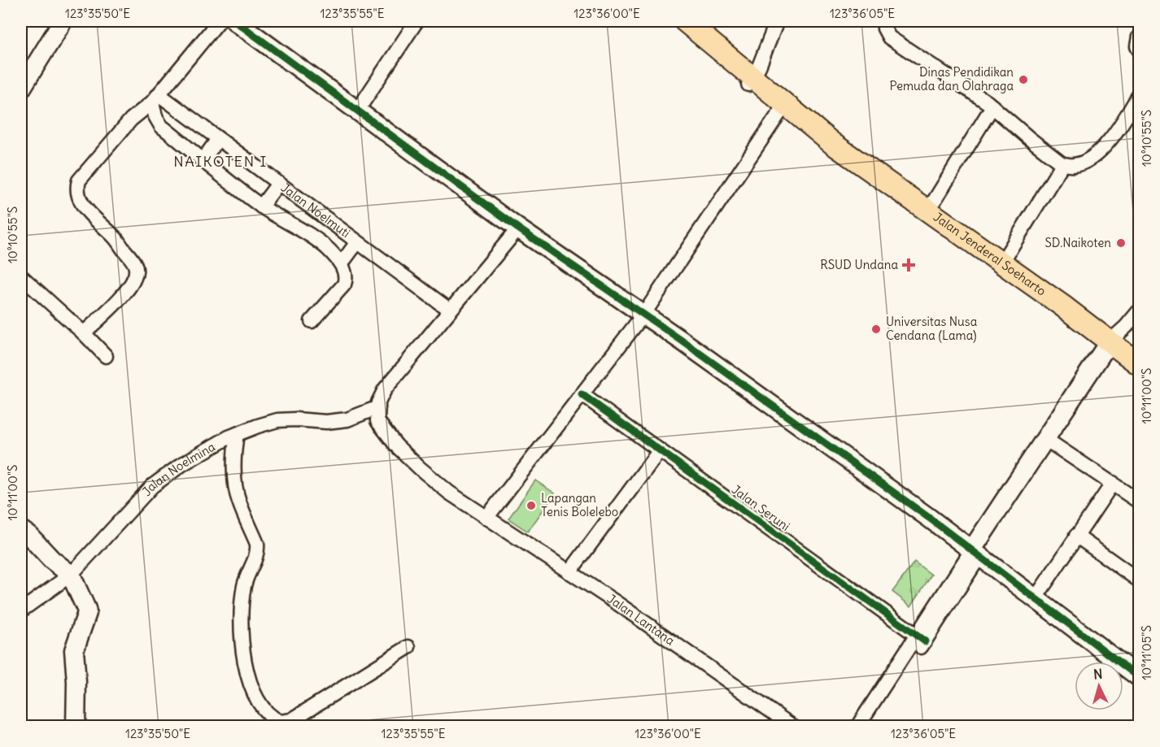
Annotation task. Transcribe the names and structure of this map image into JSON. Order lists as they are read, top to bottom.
{
  "streets": {
    "main road": ["Jalan Jenderal Soeharto"],
    "street": [
      "Jalan Noelmuti",
      "Jalan Noelmina",
      "Jalan Seruni",
      "Jalan Lantana"
    ]
  },
  "crossings": [
    ["Jalan Noelmina", "Jalan Lantana"]
  ],
  "districts": ["NAIKOTEN I"],
  "places": {
    "other": [
      "Dinas Pendidikan Pemuda dan Olahraga",
      "SD.Naikoten",
      "Universitas Nusa Cendana (Lama)",
      "Lapangan Tenis Bolelebo"
    ],
    "health": ["RSUD Undana"]
  },
  "north": "top",
  "coordinates": [
    "123°35'50\"E",
    "123°35'55\"E",
    "123°36'00\"E",
    "123°36'05\"E",
    "10°10'55\"S",
    "10°11'00\"S",
    "10°11'05\"S"
  ]
}
